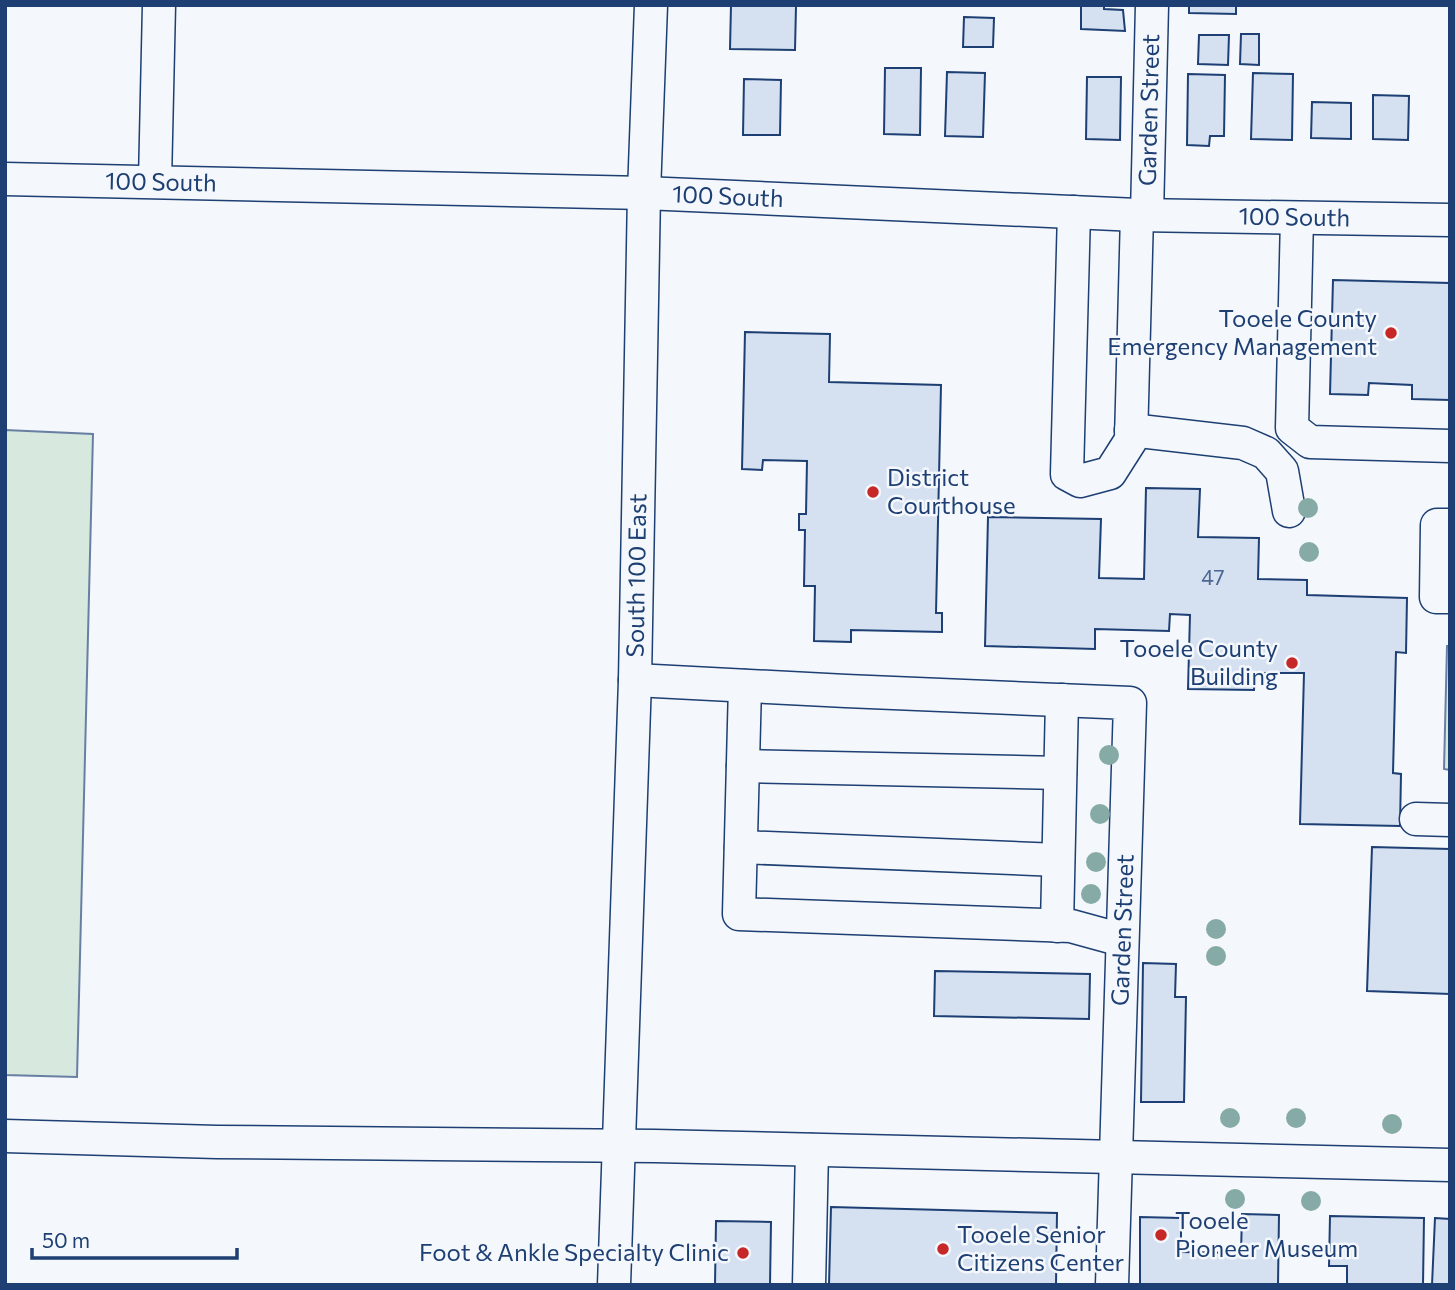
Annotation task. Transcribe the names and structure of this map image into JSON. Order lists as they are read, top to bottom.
{
  "streets": {
    "street": ["Garden Street", "100 South", "South 100 East"]
  },
  "crossings": [
    ["Garden Street", "100 South"],
    ["100 South", "South 100 East"]
  ],
  "places": [
    "Tooele County Emergency Management",
    "District Courthouse",
    "Tooele County Building",
    "Tooele Pioneer Museum",
    "Tooele Senior Citizens Center",
    "Foot & Ankle Specialty Clinic"
  ],
  "house_numbers": ["47"],
  "scale_bar": "50 m"
}
